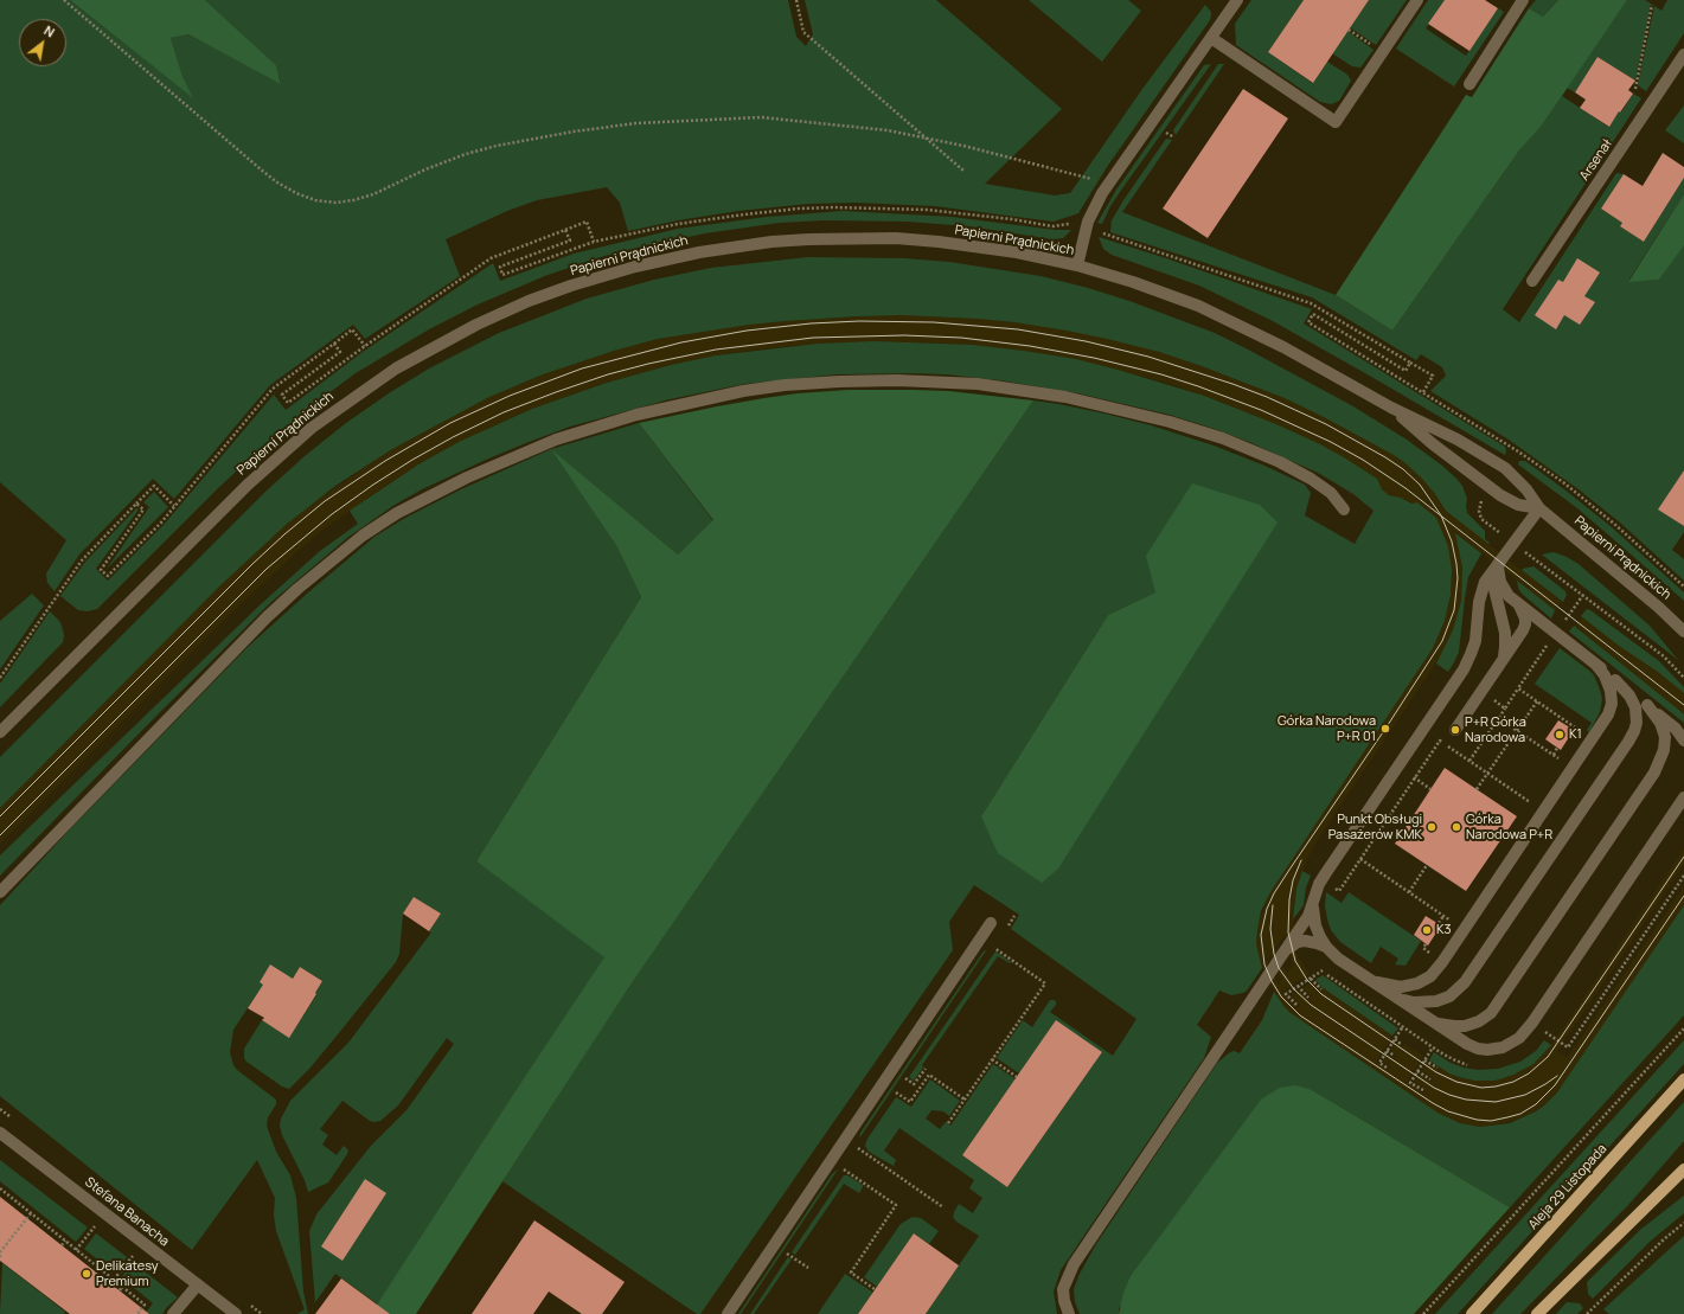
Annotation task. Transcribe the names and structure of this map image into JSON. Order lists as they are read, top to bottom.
{
  "streets": {
    "main road": ["Aleja 29 Listopada"],
    "street": ["Arsenał", "Papierni Prądnickich", "Stefana Banacha"]
  },
  "places": [
    "Górka Narodowa P+R 01",
    "P+R Górka Narodowa",
    "K1",
    "Punkt Obsługi Pasażerów KMK",
    "Górka Narodowa P+R",
    "K3",
    "Delikatesy Premium"
  ],
  "north": "top right"
}
